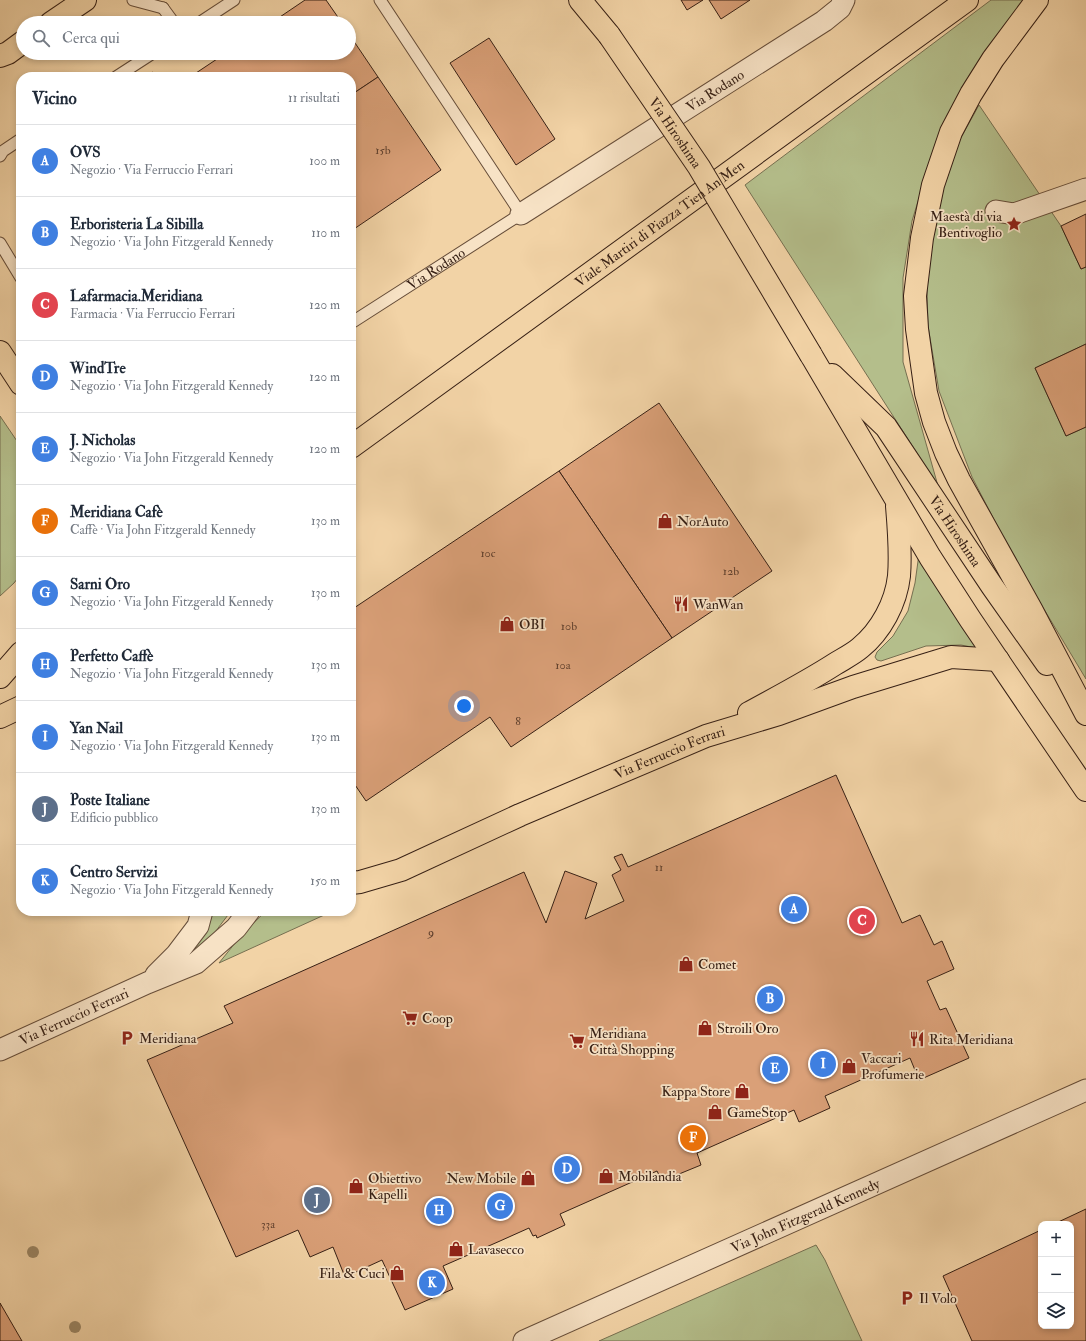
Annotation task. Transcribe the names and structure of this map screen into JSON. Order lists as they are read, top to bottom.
{
  "streets": {
    "main road": ["Via Hiroshima", "Viale Martiri di Piazza Tien An Men", "Via Ferruccio Ferrari"],
    "street": ["Via Rodano", "Via John Fitzgerald Kennedy"]
  },
  "crossings": [
    ["Via Hiroshima", "Via Ferruccio Ferrari"]
  ],
  "places": {
    "place": ["Maestà di via Bentivoglio"],
    "shop": [
      "NorAuto",
      "OBI",
      "Comet",
      "Stroili Oro",
      "Vaccari Profumerie",
      "Kappa Store",
      "GameStop",
      "Mobilandia",
      "New Mobile",
      "Obiettivo Kapelli",
      "Lavasecco",
      "Fila & Cuci"
    ],
    "restaurant": ["WanWan", "Rita Meridiana"],
    "supermarket": ["Coop", "Meridiana Città Shopping"],
    "parking": ["Meridiana", "Il Volo"]
  },
  "house_numbers": [
    "15b",
    "10c",
    "12b",
    "10b",
    "10a",
    "8",
    "11",
    "9",
    "33a"
  ],
  "page": {
    "search": "Cerca qui",
    "heading": ["Vicino", "11 risultati"],
    "list": [
      {
        "mark": "A",
        "name": "OVS",
        "note": "Negozio · Via Ferruccio Ferrari",
        "value": "100 m"
      },
      {
        "mark": "B",
        "name": "Erboristeria La Sibilla",
        "note": "Negozio · Via John Fitzgerald Kennedy",
        "value": "110 m"
      },
      {
        "mark": "C",
        "name": "Lafarmacia.Meridiana",
        "note": "Farmacia · Via Ferruccio Ferrari",
        "value": "120 m"
      },
      {
        "mark": "D",
        "name": "WindTre",
        "note": "Negozio · Via John Fitzgerald Kennedy",
        "value": "120 m"
      },
      {
        "mark": "E",
        "name": "J. Nicholas",
        "note": "Negozio · Via John Fitzgerald Kennedy",
        "value": "120 m"
      },
      {
        "mark": "F",
        "name": "Meridiana Cafè",
        "note": "Caffè · Via John Fitzgerald Kennedy",
        "value": "130 m"
      },
      {
        "mark": "G",
        "name": "Sarni Oro",
        "note": "Negozio · Via John Fitzgerald Kennedy",
        "value": "130 m"
      },
      {
        "mark": "H",
        "name": "Perfetto Caffè",
        "note": "Negozio · Via John Fitzgerald Kennedy",
        "value": "130 m"
      },
      {
        "mark": "I",
        "name": "Yan Nail",
        "note": "Negozio · Via John Fitzgerald Kennedy",
        "value": "130 m"
      },
      {
        "mark": "J",
        "name": "Poste Italiane",
        "note": "Edificio pubblico",
        "value": "130 m"
      },
      {
        "mark": "K",
        "name": "Centro Servizi",
        "note": "Negozio · Via John Fitzgerald Kennedy",
        "value": "150 m"
      }
    ],
    "pins": [
      "A",
      "C",
      "B",
      "I",
      "E",
      "F",
      "D",
      "J",
      "G",
      "H",
      "K"
    ],
    "map_buttons": ["+", "−"]
  }
}
